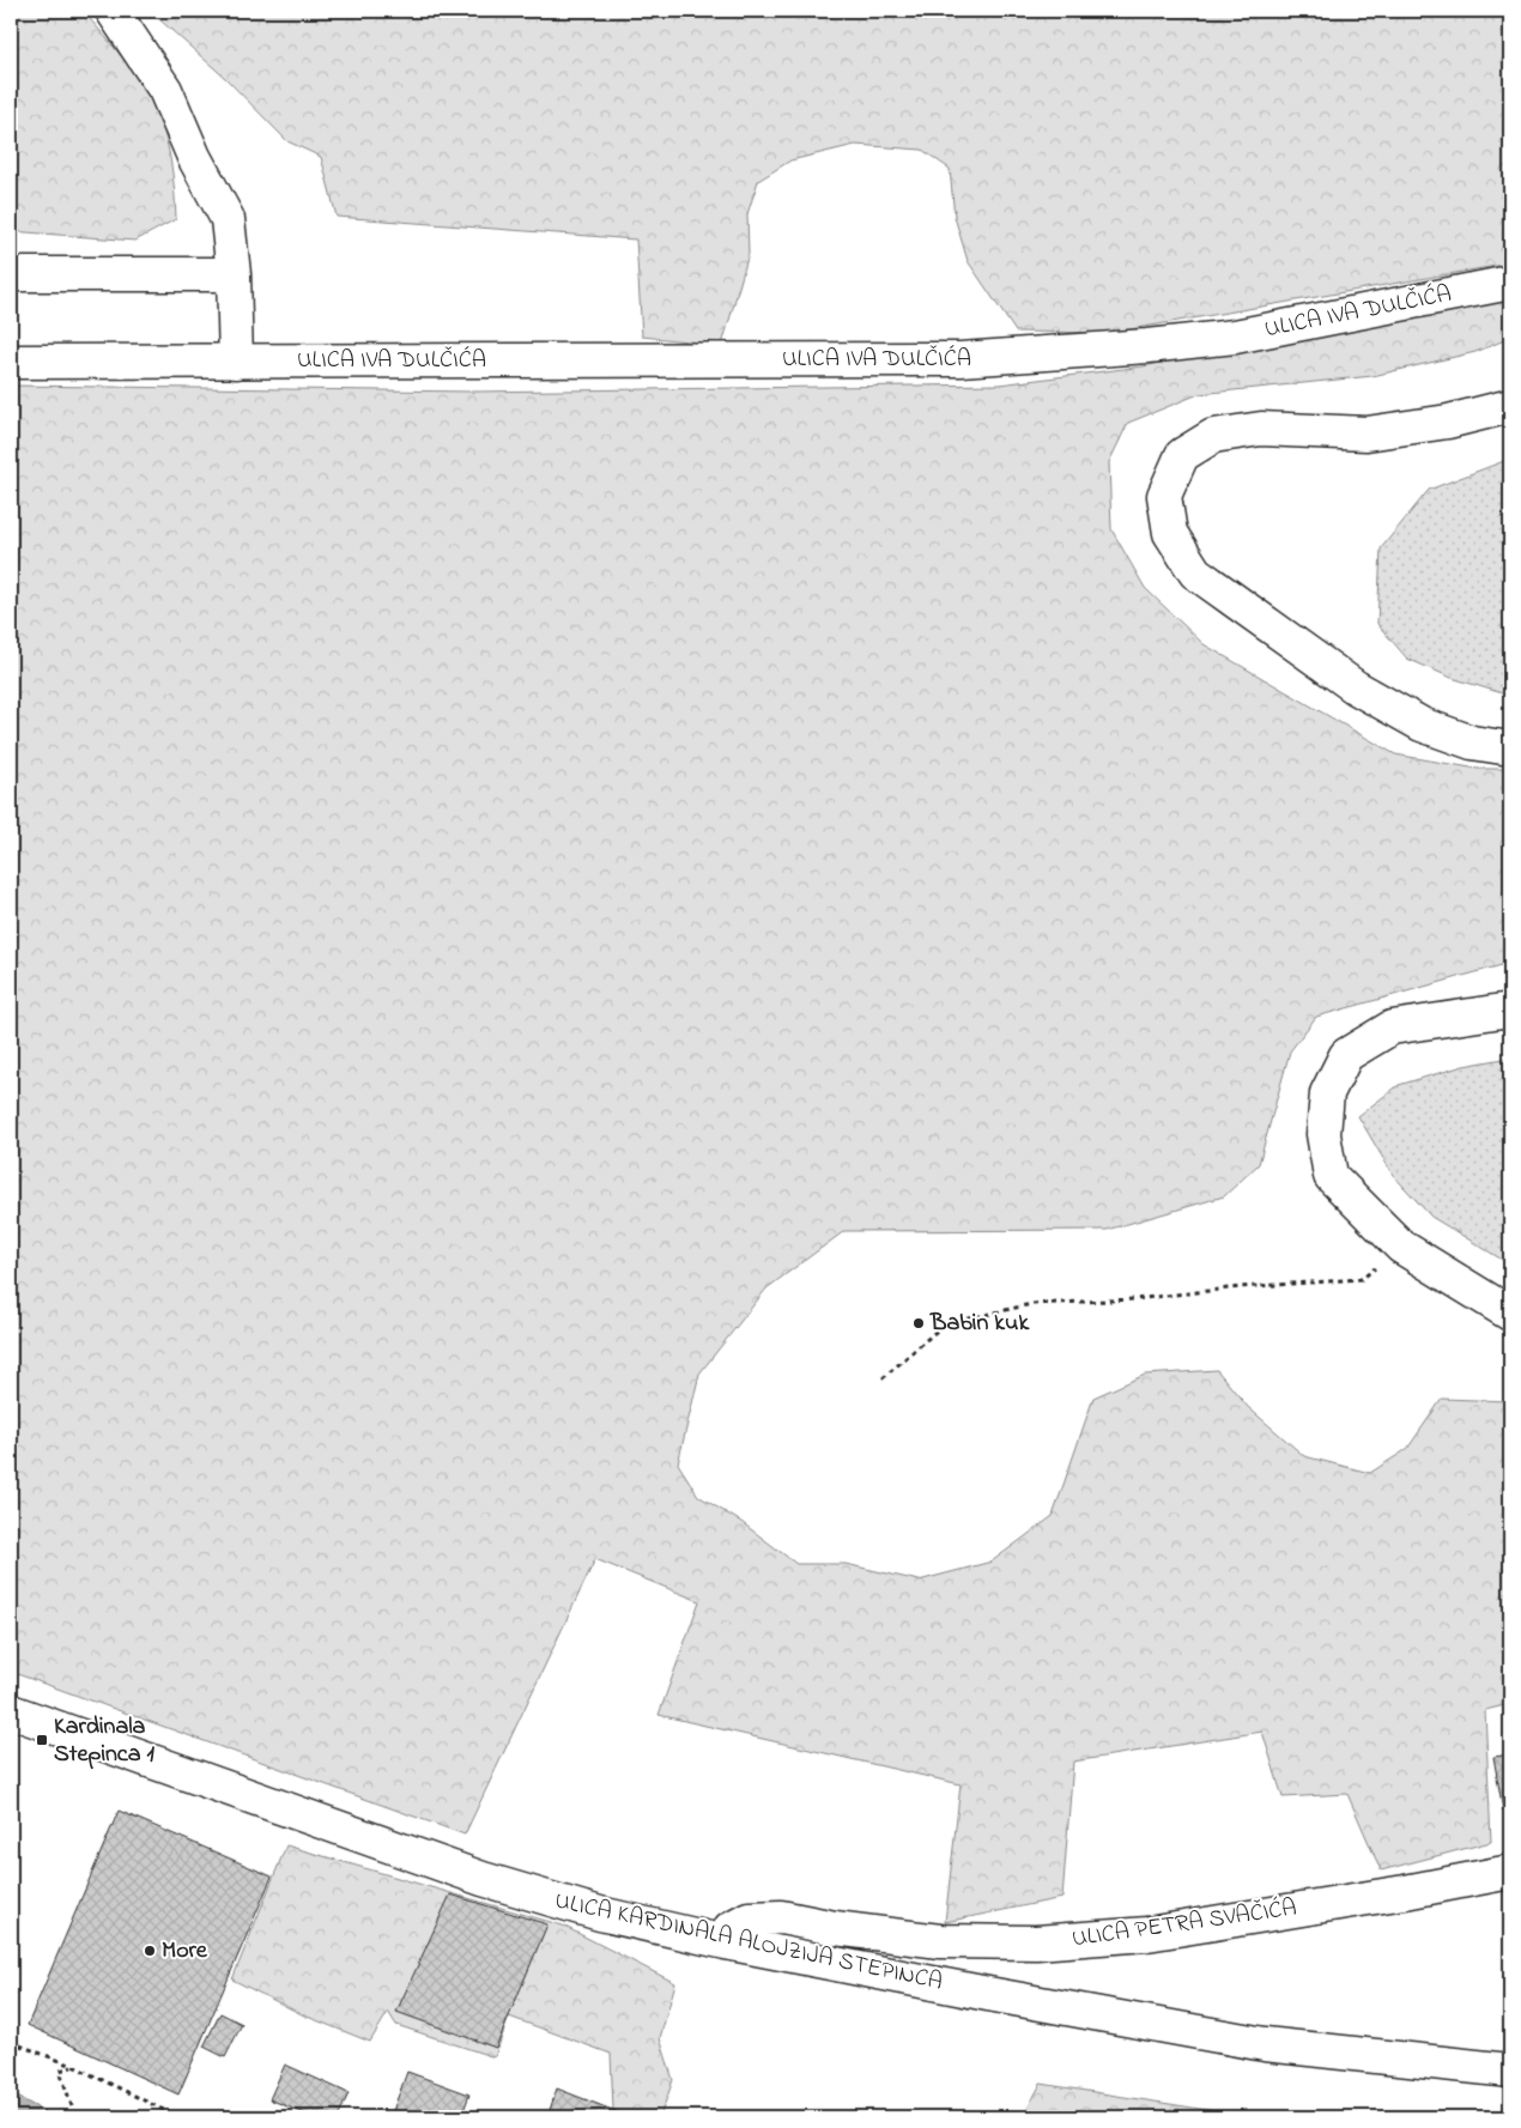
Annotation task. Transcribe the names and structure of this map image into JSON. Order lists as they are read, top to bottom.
{
  "streets": {
    "street": ["ULICA IVA DULČIĆA", "ULICA PETRA SVAČIĆA", "ULICA KARDINALA ALOJZIJA STEPINCA"]
  },
  "crossings": [
    ["ULICA PETRA SVAČIĆA", "ULICA KARDINALA ALOJZIJA STEPINCA"]
  ],
  "places": {
    "other": ["Babin kuk", "More"],
    "transit": ["Kardinala Stepinca 1"]
  }
}
